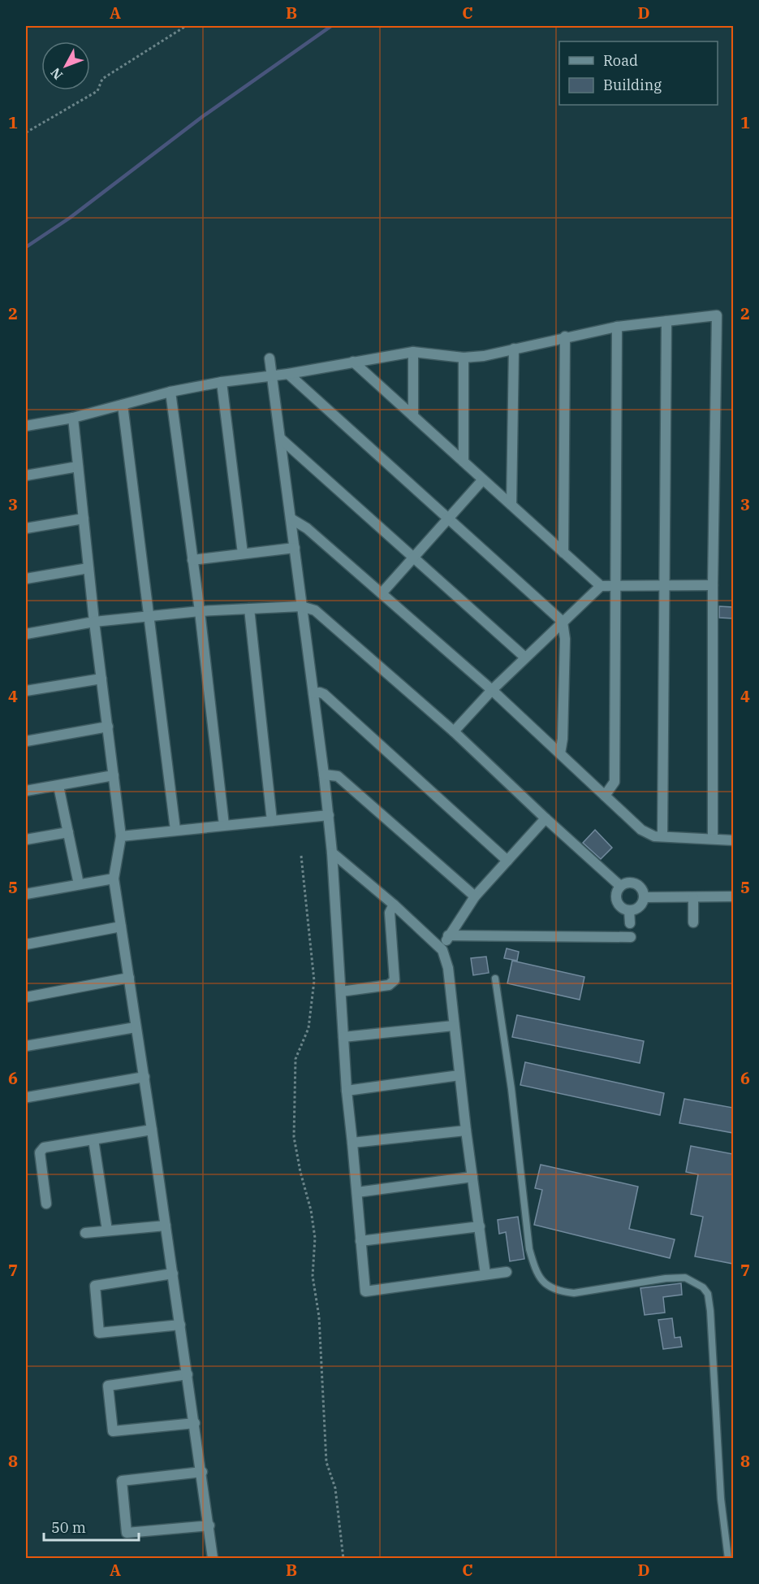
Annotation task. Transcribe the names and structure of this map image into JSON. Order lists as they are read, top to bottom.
{
  "legend": ["Road", "Building"],
  "scale_bar": "50 m",
  "north": "bottom left",
  "grid": {
    "columns": [
      "A",
      "B",
      "C",
      "D"
    ],
    "rows": [
      "1",
      "2",
      "3",
      "4",
      "5",
      "6",
      "7",
      "8"
    ]
  }
}
